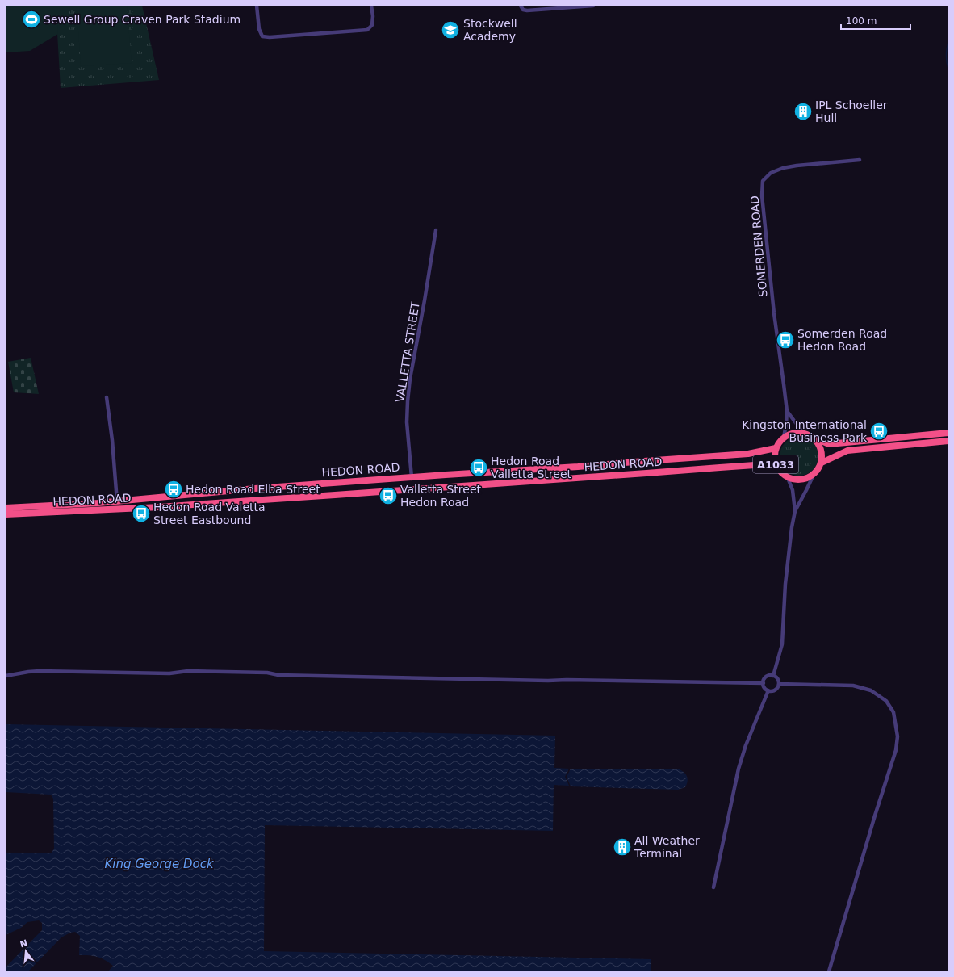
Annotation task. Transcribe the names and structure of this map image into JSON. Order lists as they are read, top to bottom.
{
  "streets": {
    "highway": ["HEDON ROAD", "A1033"],
    "street": ["SOMERDEN ROAD", "VALLETTA STREET"]
  },
  "crossings": [
    ["SOMERDEN ROAD", "HEDON ROAD"],
    ["SOMERDEN ROAD", "A1033"],
    ["VALLETTA STREET", "HEDON ROAD"],
    ["HEDON ROAD", "A1033"]
  ],
  "water": ["King George Dock"],
  "places": {
    "sports": ["Sewell Group Craven Park Stadium"],
    "school or university": ["Stockwell Academy"],
    "building": ["IPL Schoeller Hull", "All Weather Terminal"],
    "bus stop": [
      "Somerden Road Hedon Road",
      "Kingston International Business Park",
      "Hedon Road Valletta Street",
      "Hedon Road Elba Street",
      "Valletta Street Hedon Road",
      "Hedon Road Valetta Street Eastbound"
    ]
  },
  "scale_bar": "100 m",
  "north": "top"
}
